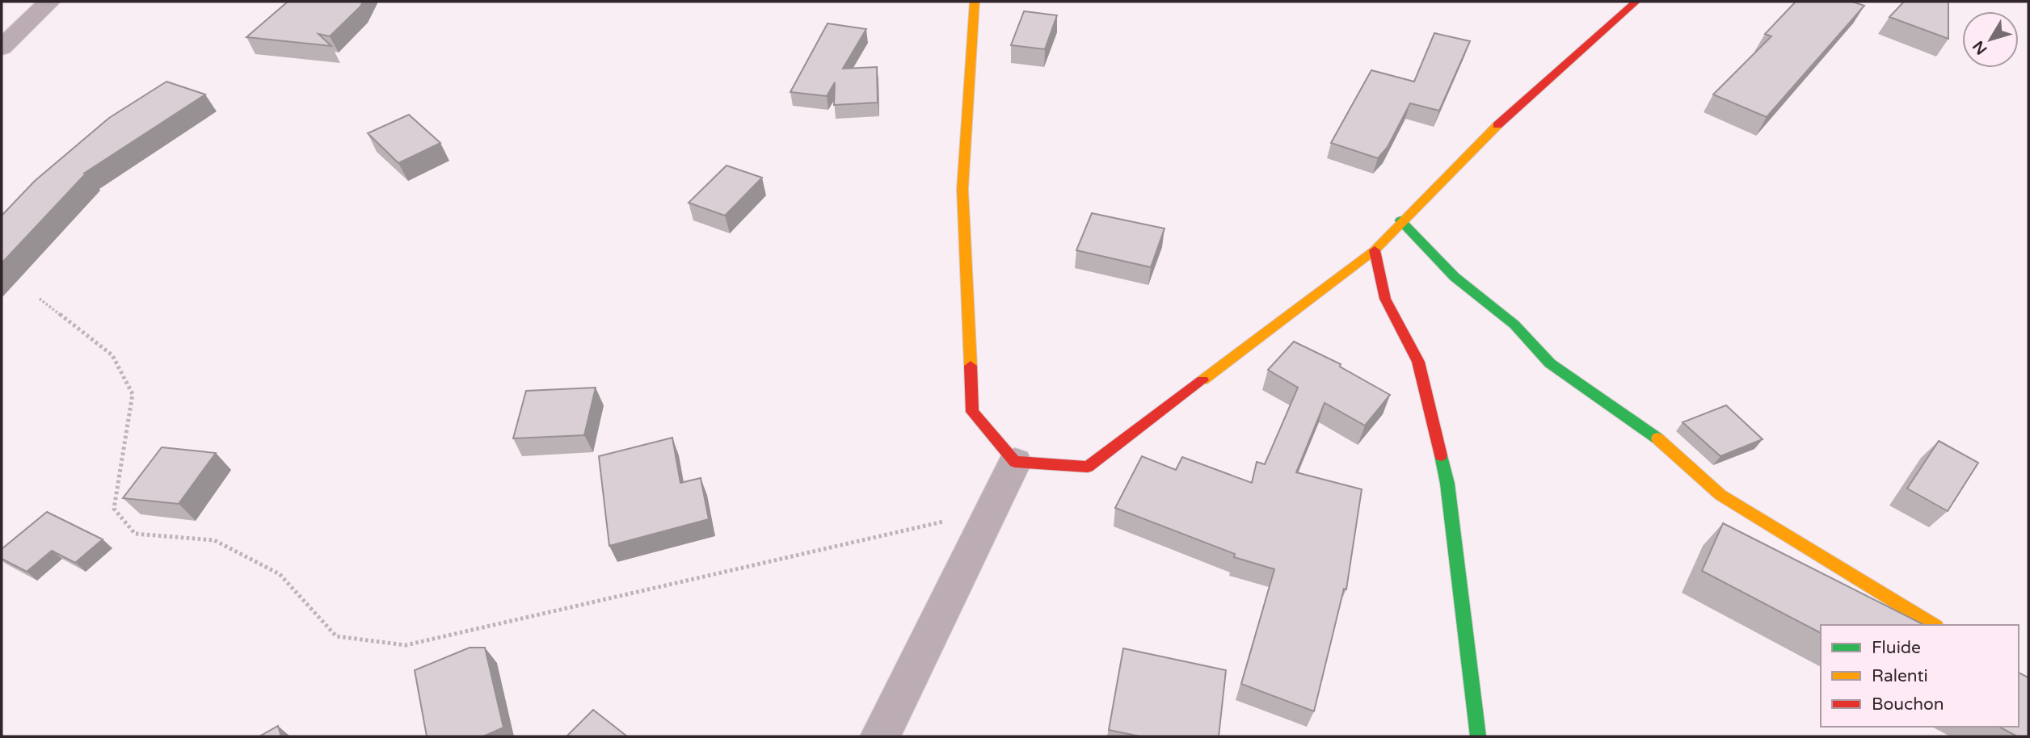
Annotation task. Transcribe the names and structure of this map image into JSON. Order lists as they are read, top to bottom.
{
  "legend": ["Fluide", "Ralenti", "Bouchon"],
  "north": "bottom left"
}
